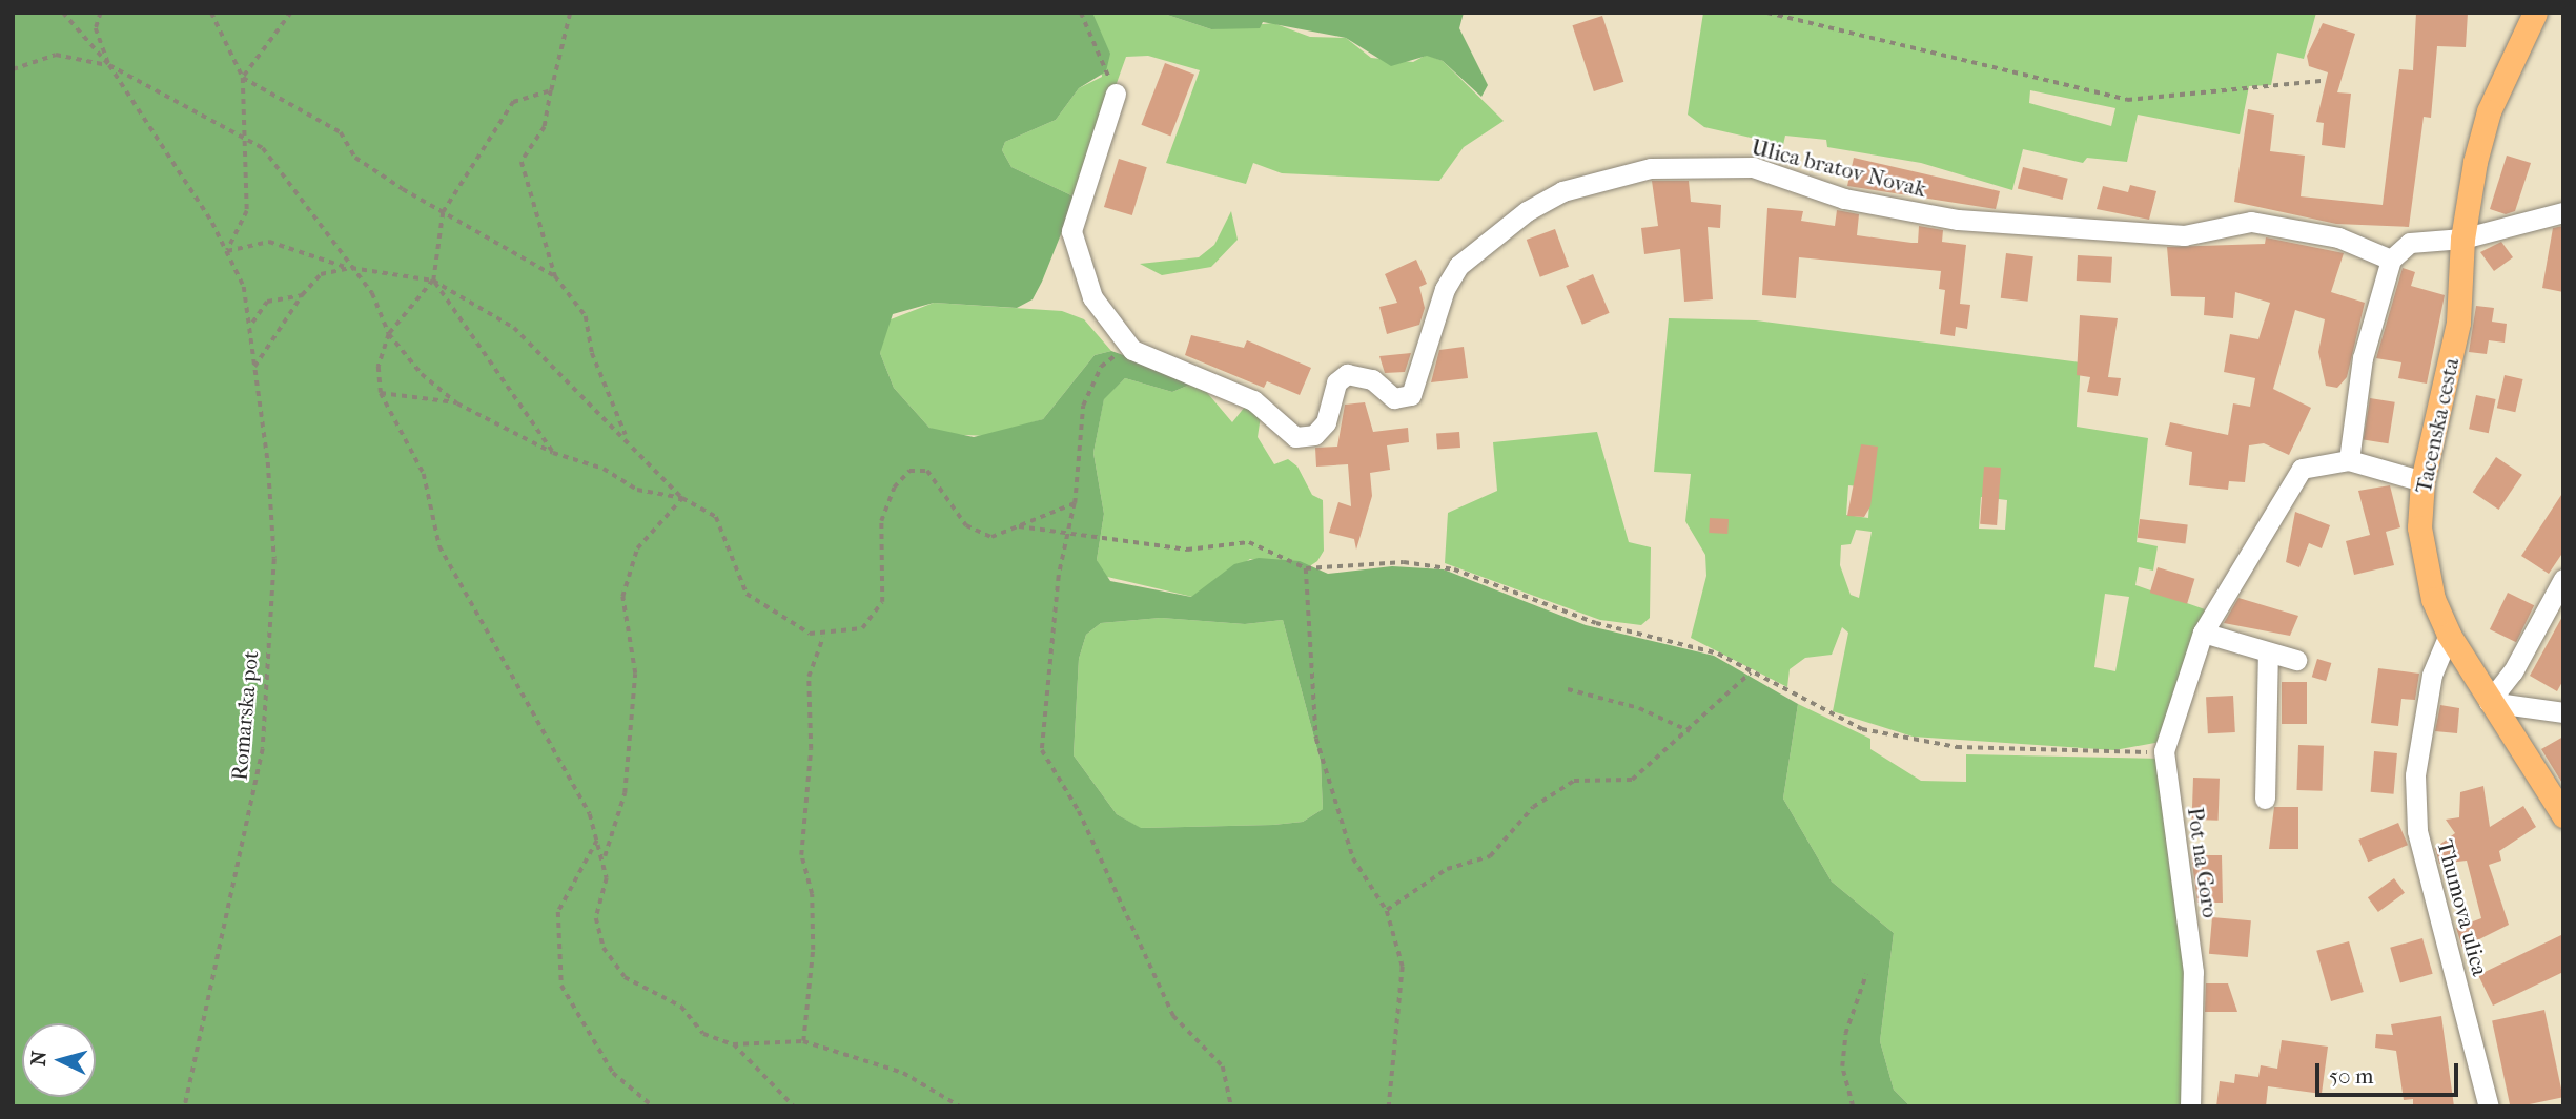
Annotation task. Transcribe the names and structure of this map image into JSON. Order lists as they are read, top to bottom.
{
  "streets": {
    "main road": ["Tacenska cesta"],
    "street": ["Ulica bratov Novak", "Pot na Goro", "Thumova ulica"],
    "path": ["Romarska pot"]
  },
  "crossings": [
    ["Tacenska cesta", "Pot na Goro"],
    ["Tacenska cesta", "Thumova ulica"]
  ],
  "scale_bar": "50 m",
  "north": "left"
}
